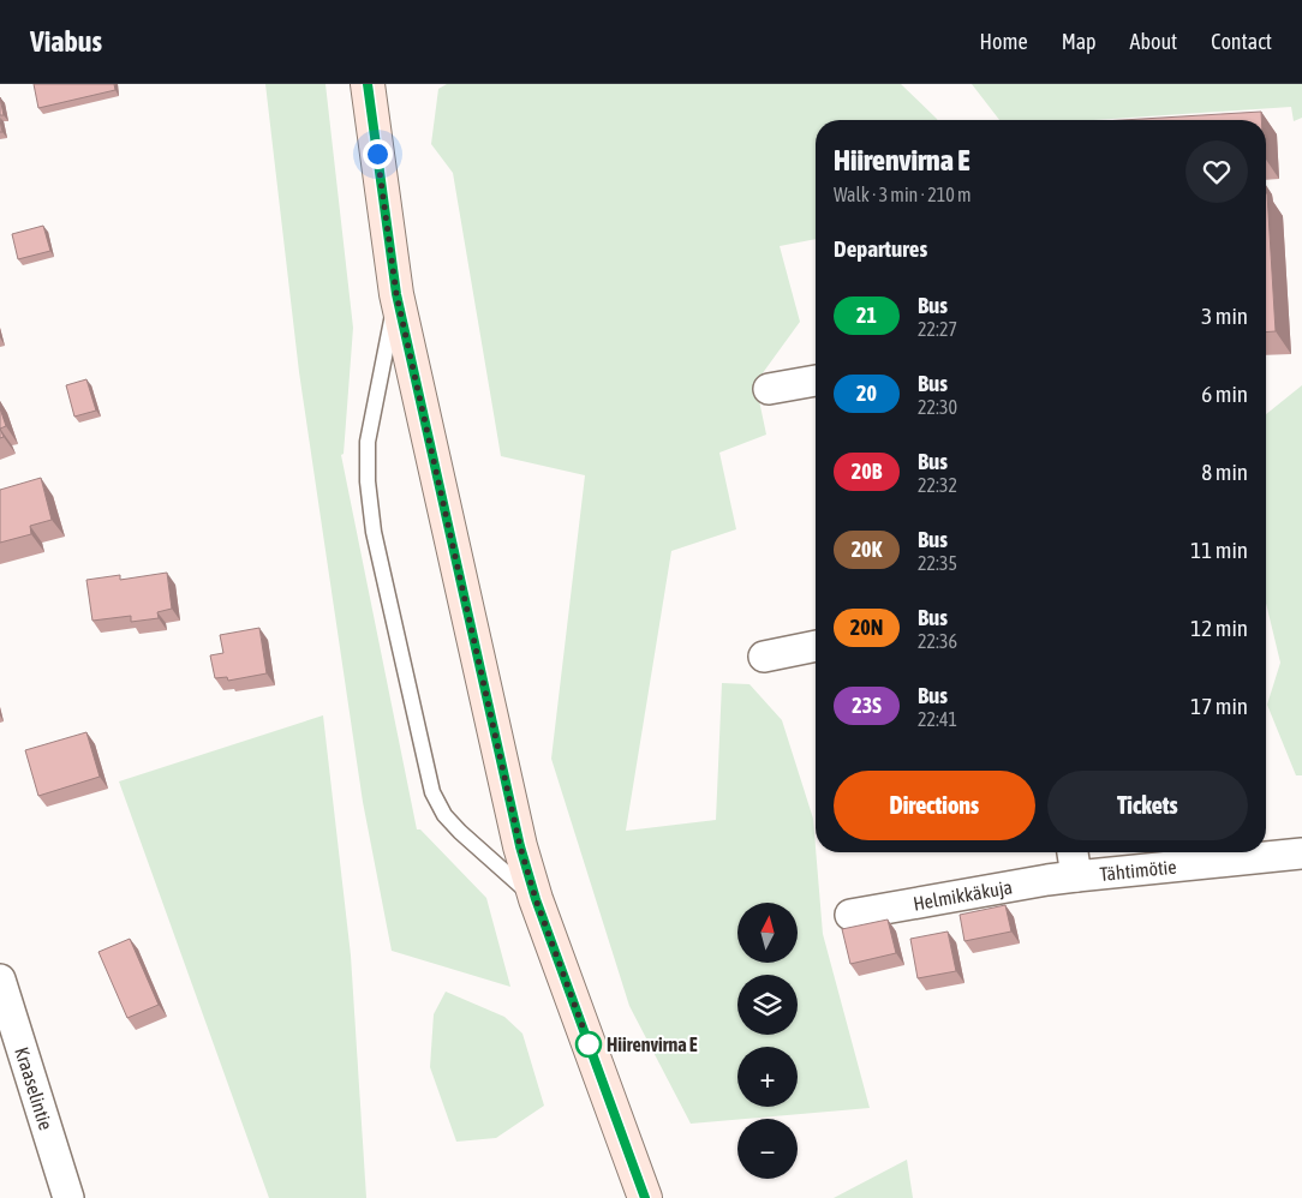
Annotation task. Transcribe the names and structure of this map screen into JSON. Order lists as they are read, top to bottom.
{
  "streets": {
    "street": ["Tähtimötie", "Helmikkäkuja", "Kraaselintie"]
  },
  "crossings": [
    ["Tähtimötie", "Helmikkäkuja"]
  ],
  "places": ["Hiirenvirna E"],
  "lines": ["bus line 21"],
  "north": "top",
  "page": {
    "header": "Viabus",
    "nav": [
      "Home",
      "Map",
      "About",
      "Contact"
    ],
    "heading": [
      ["Hiirenvirna E", "Walk · 3 min · 210 m"],
      "Departures"
    ],
    "list": [
      {
        "mark": "21",
        "name": "Bus",
        "note": "22:27",
        "value": "3 min"
      },
      {
        "mark": "20",
        "name": "Bus",
        "note": "22:30",
        "value": "6 min"
      },
      {
        "mark": "20B",
        "name": "Bus",
        "note": "22:32",
        "value": "8 min"
      },
      {
        "mark": "20K",
        "name": "Bus",
        "note": "22:35",
        "value": "11 min"
      },
      {
        "mark": "20N",
        "name": "Bus",
        "note": "22:36",
        "value": "12 min"
      },
      {
        "mark": "23S",
        "name": "Bus",
        "note": "22:41",
        "value": "17 min"
      }
    ],
    "buttons": ["Directions", "Tickets"],
    "map_buttons": ["+", "−"]
  }
}
